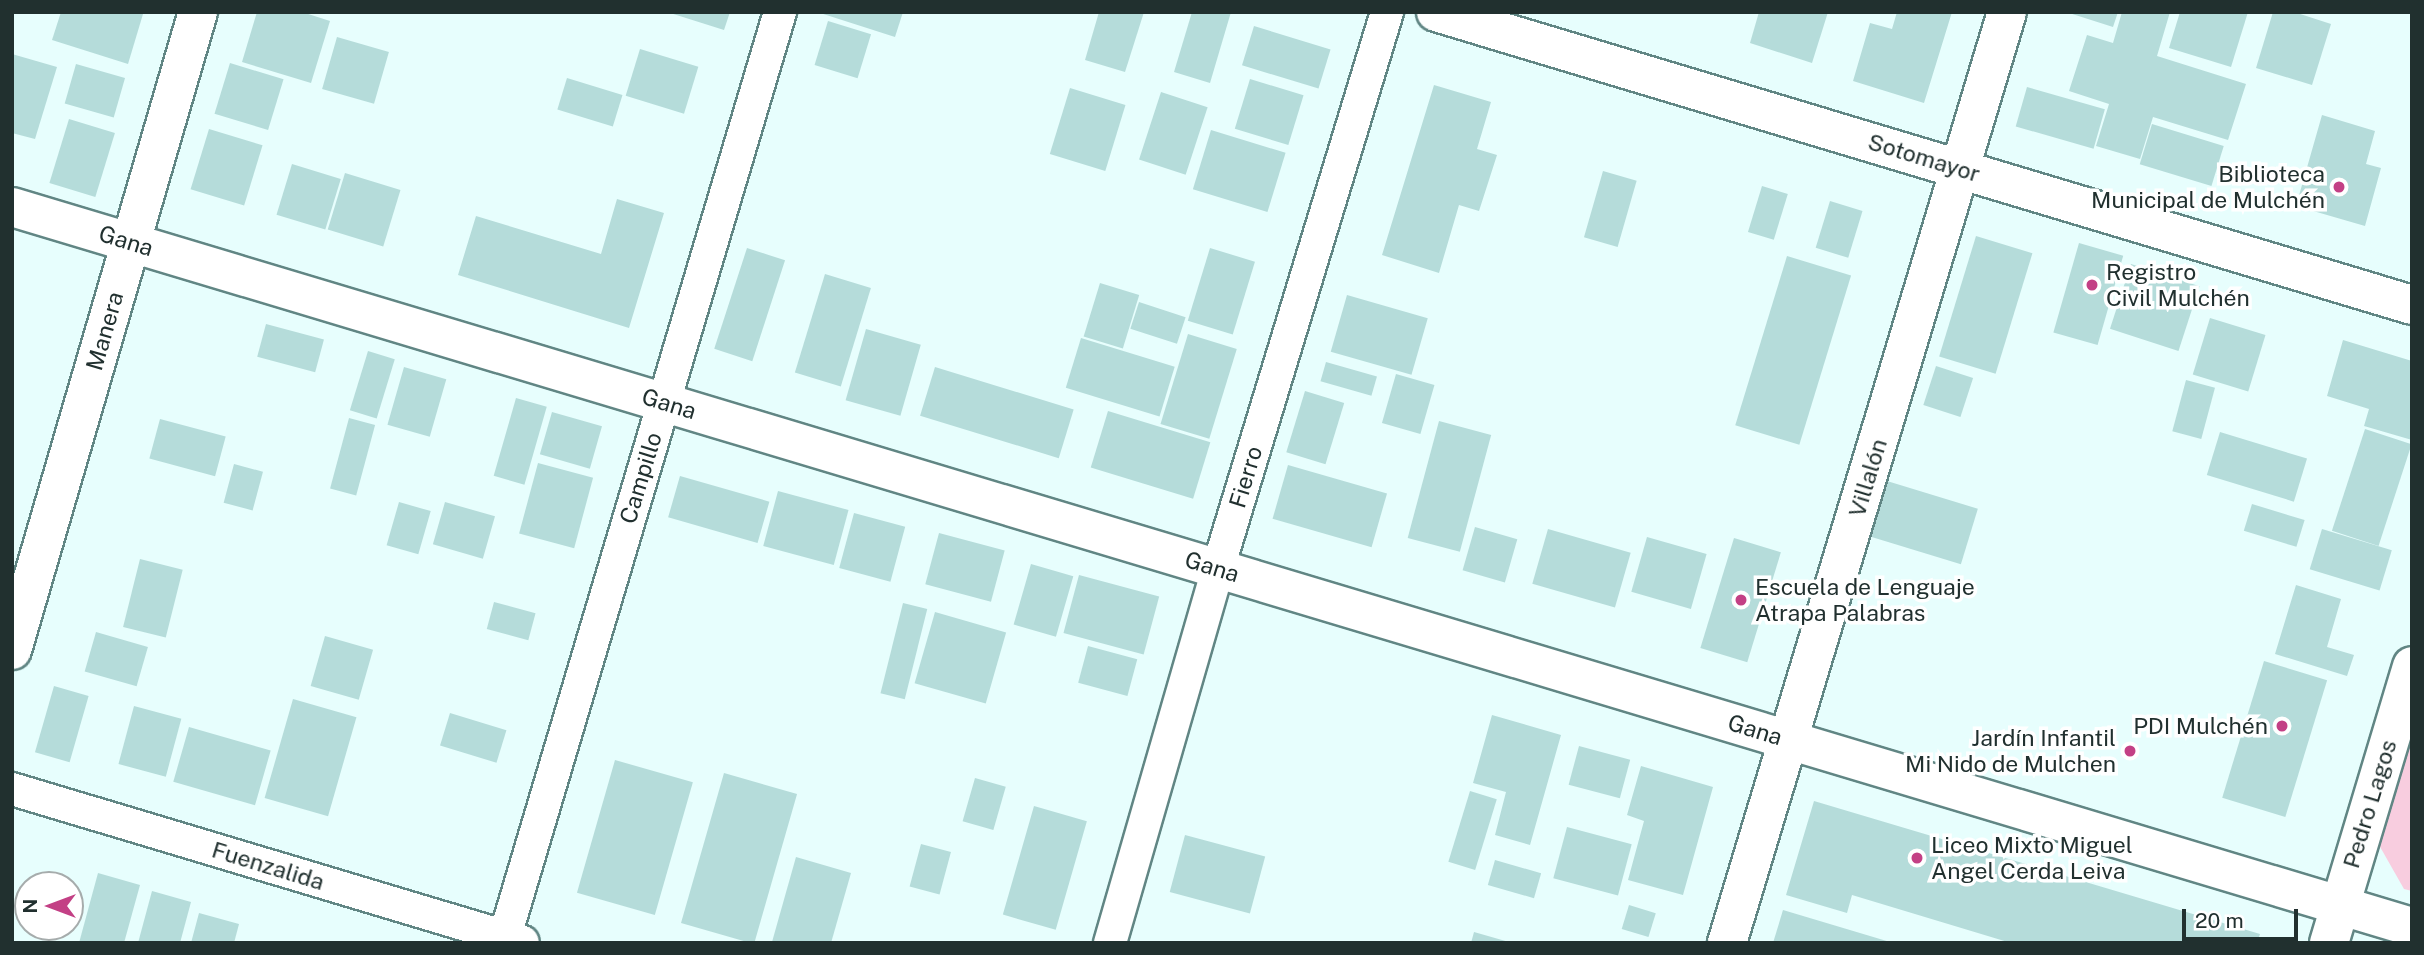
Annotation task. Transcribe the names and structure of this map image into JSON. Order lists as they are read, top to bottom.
{
  "streets": {
    "street": [
      "Sotomayor",
      "Gana",
      "Manera",
      "Fierro",
      "Campillo",
      "Villalón",
      "Pedro Lagos",
      "Fuenzalida"
    ]
  },
  "crossings": [
    ["Sotomayor", "Villalón"],
    ["Gana", "Manera"],
    ["Gana", "Fierro"],
    ["Gana", "Campillo"],
    ["Gana", "Villalón"],
    ["Gana", "Pedro Lagos"],
    ["Campillo", "Fuenzalida"]
  ],
  "places": [
    "Biblioteca Municipal de Mulchén",
    "Registro Civil Mulchén",
    "Escuela de Lenguaje Atrapa Palabras",
    "PDI Mulchén",
    "Jardín Infantil Mi Nido de Mulchen",
    "Liceo Mixto Miguel Angel Cerda Leiva"
  ],
  "scale_bar": "20 m",
  "north": "left"
}
